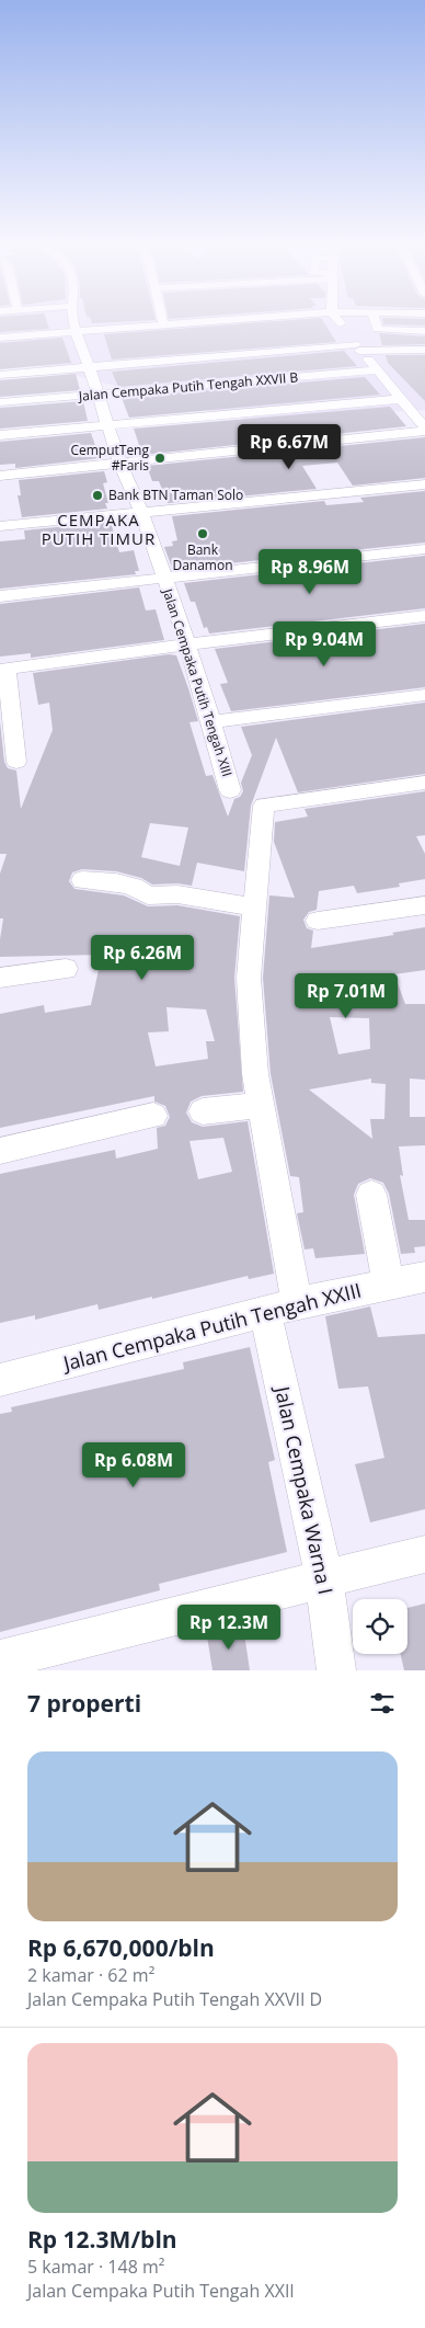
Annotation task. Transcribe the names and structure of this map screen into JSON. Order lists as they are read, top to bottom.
{
  "streets": {
    "street": [
      "Jalan Cempaka Putih Tengah XXVII B",
      "Jalan Cempaka Putih Tengah XIII",
      "Jalan Cempaka Putih Tengah XXIII",
      "Jalan Cempaka Warna I"
    ]
  },
  "crossings": [
    ["Jalan Cempaka Putih Tengah XXVII B", "Jalan Cempaka Putih Tengah XIII"],
    ["Jalan Cempaka Putih Tengah XXIII", "Jalan Cempaka Warna I"]
  ],
  "districts": ["CEMPAKA PUTIH TIMUR"],
  "places": ["CemputTeng #Faris", "Bank BTN Taman Solo", "Bank Danamon"],
  "page": {
    "price": [
      "Rp 6.67M",
      "Rp 8.96M",
      "Rp 9.04M",
      "Rp 6.26M",
      "Rp 7.01M",
      "Rp 6.08M",
      "Rp 12.3M"
    ],
    "heading": "7 properti",
    "list": [
      {
        "name": "Rp 6,670,000/bln",
        "note": "2 kamar · 62 m² · Jalan Cempaka Putih Tengah XXVII D"
      },
      {
        "name": "Rp 12.3M/bln",
        "note": "5 kamar · 148 m² · Jalan Cempaka Putih Tengah XXII"
      }
    ]
  }
}
